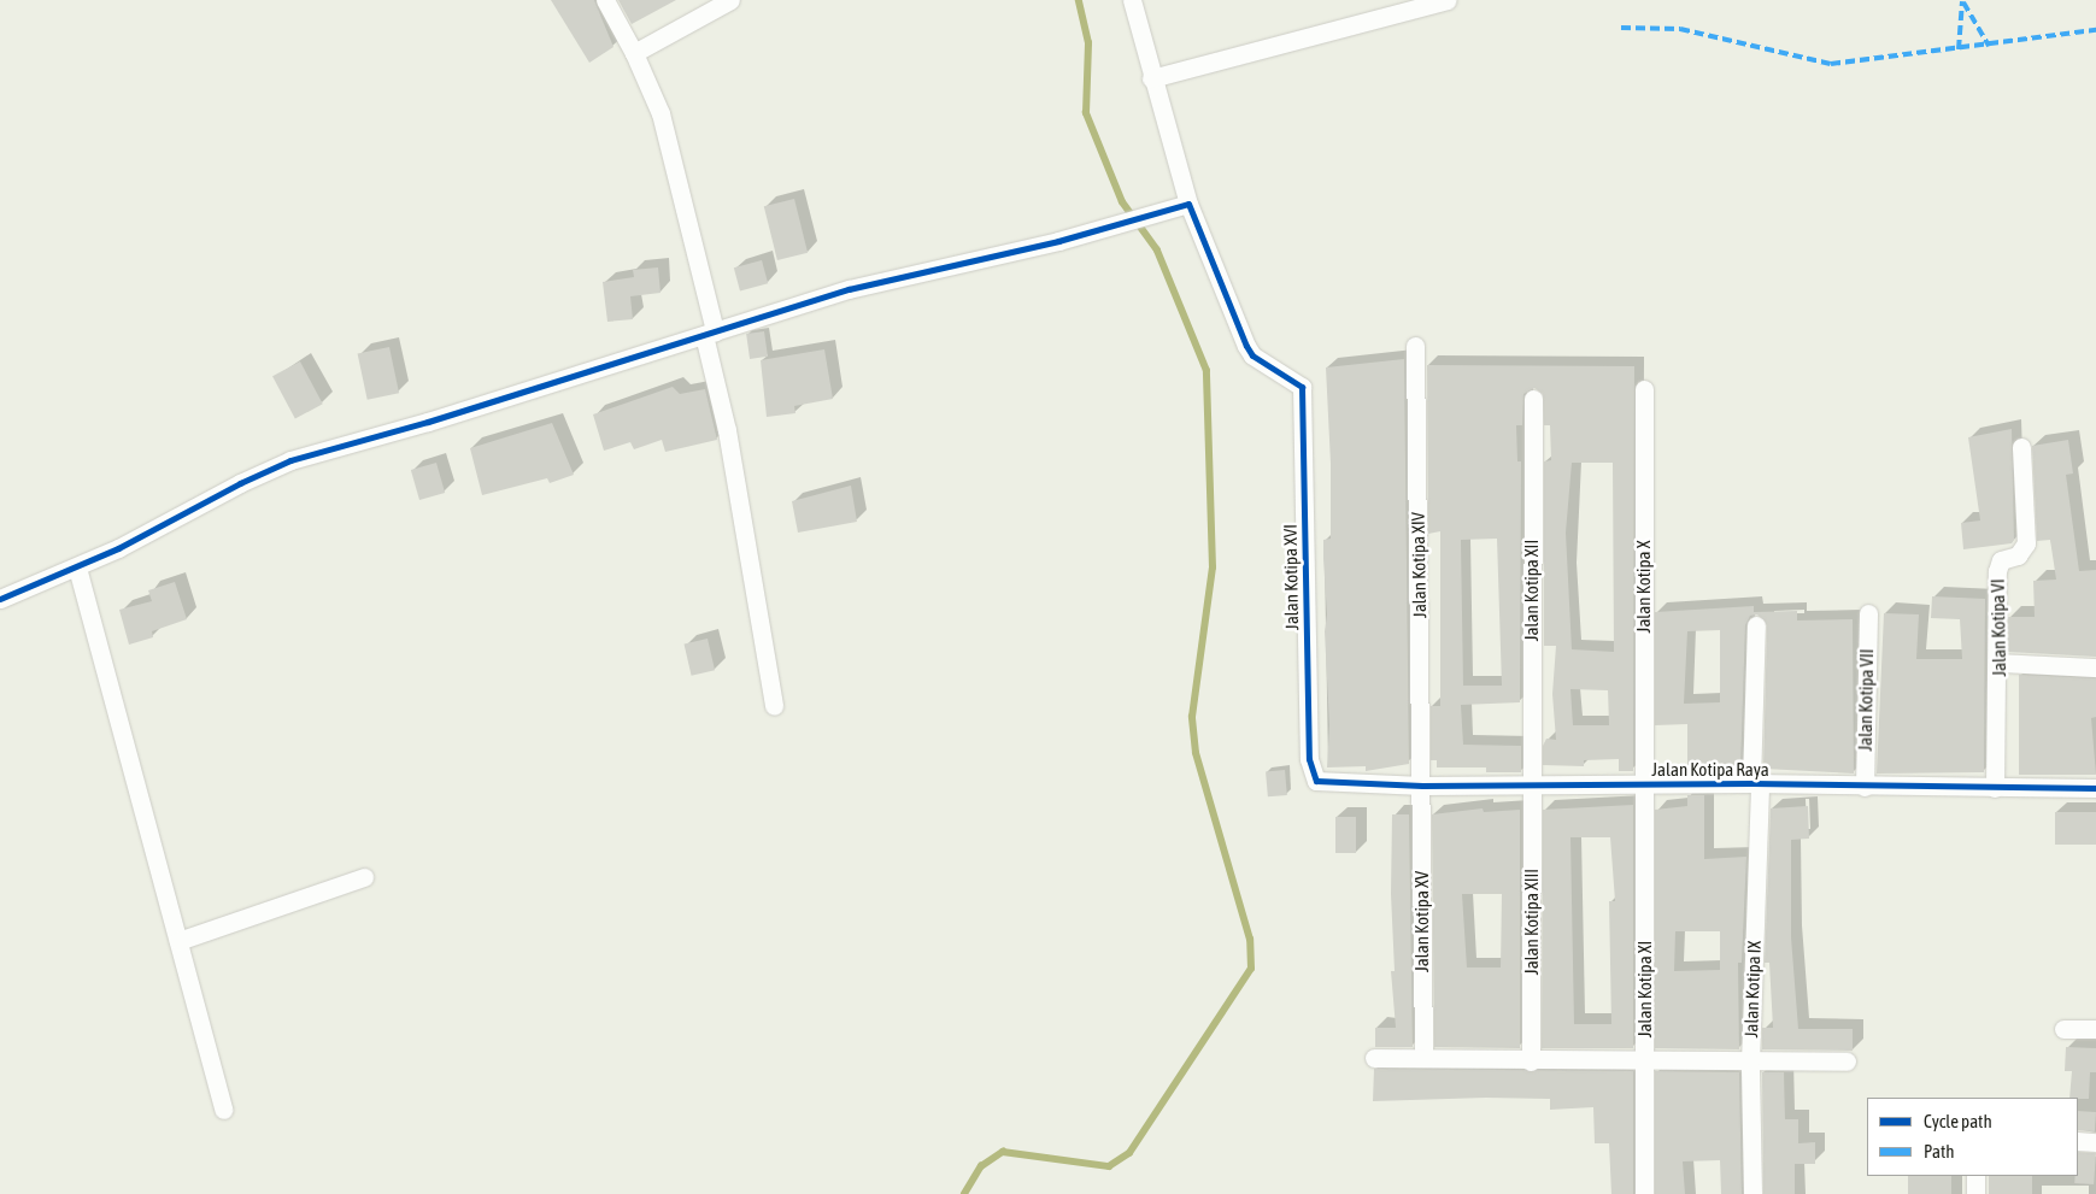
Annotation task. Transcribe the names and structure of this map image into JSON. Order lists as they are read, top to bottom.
{
  "streets": {
    "street": [
      "Jalan Kotipa XIV",
      "Jalan Kotipa XVI",
      "Jalan Kotipa X",
      "Jalan Kotipa XII",
      "Jalan Kotipa VI",
      "Jalan Kotipa VII",
      "Jalan Kotipa Raya",
      "Jalan Kotipa XV",
      "Jalan Kotipa XIII",
      "Jalan Kotipa XI",
      "Jalan Kotipa IX"
    ]
  },
  "crossings": [
    ["Jalan Kotipa XIV", "Jalan Kotipa Raya"],
    ["Jalan Kotipa XIV", "Jalan Kotipa XV"],
    ["Jalan Kotipa XVI", "Jalan Kotipa Raya"],
    ["Jalan Kotipa X", "Jalan Kotipa Raya"],
    ["Jalan Kotipa X", "Jalan Kotipa XI"],
    ["Jalan Kotipa XII", "Jalan Kotipa Raya"],
    ["Jalan Kotipa XII", "Jalan Kotipa XIII"],
    ["Jalan Kotipa VI", "Jalan Kotipa Raya"],
    ["Jalan Kotipa VII", "Jalan Kotipa Raya"],
    ["Jalan Kotipa Raya", "Jalan Kotipa XV"],
    ["Jalan Kotipa Raya", "Jalan Kotipa XIII"],
    ["Jalan Kotipa Raya", "Jalan Kotipa XI"],
    ["Jalan Kotipa Raya", "Jalan Kotipa IX"]
  ],
  "legend": ["Cycle path", "Path"]
}
